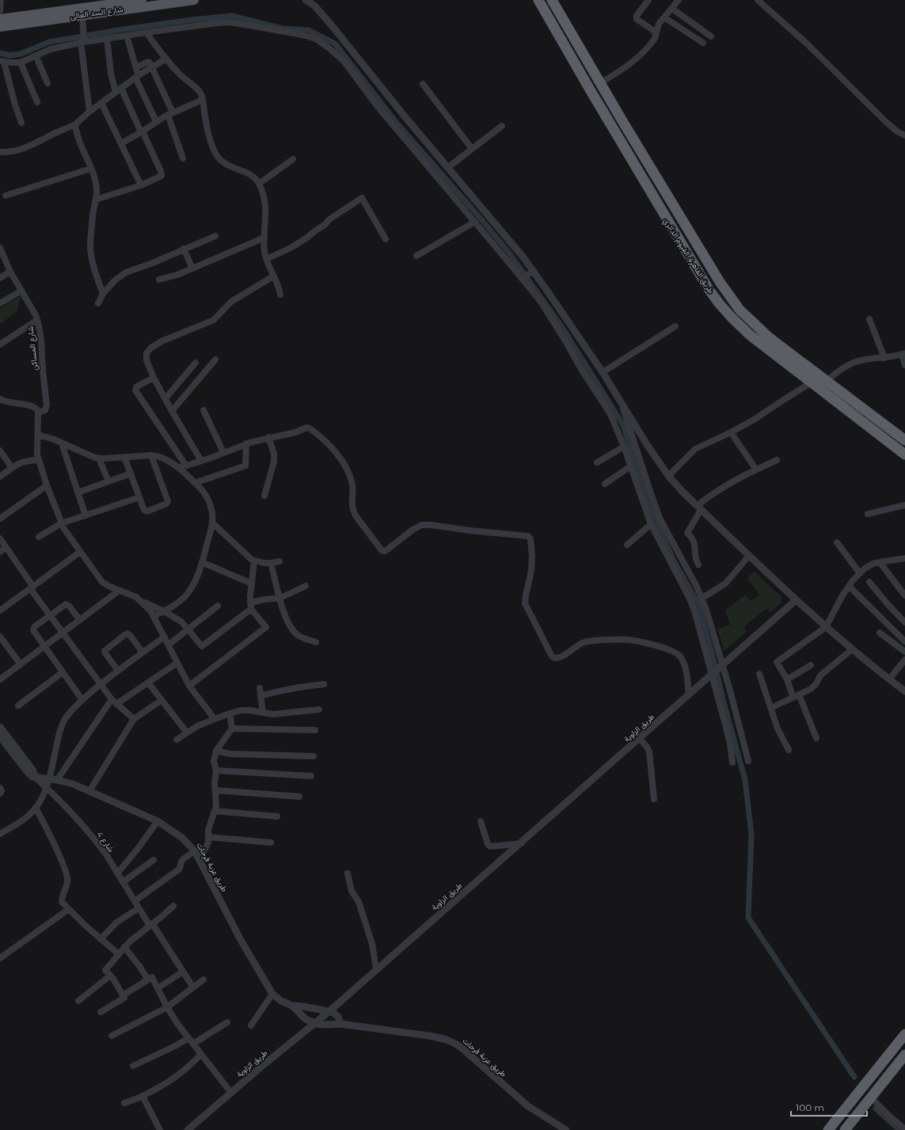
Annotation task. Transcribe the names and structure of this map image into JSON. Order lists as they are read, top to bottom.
{
  "streets": {
    "highway": ["طريق القاهرة, الفيوم الدائري"],
    "main road": ["شارع السد العالى"],
    "street": [
      "شارع المساكن",
      "طريق الزاوية",
      "شارع 4",
      "طريق عزبة فرحات"
    ]
  },
  "crossings": [
    ["طريق الزاوية", "طريق عزبة فرحات"],
    ["شارع 4", "طريق عزبة فرحات"]
  ],
  "scale_bar": "100 m"
}
